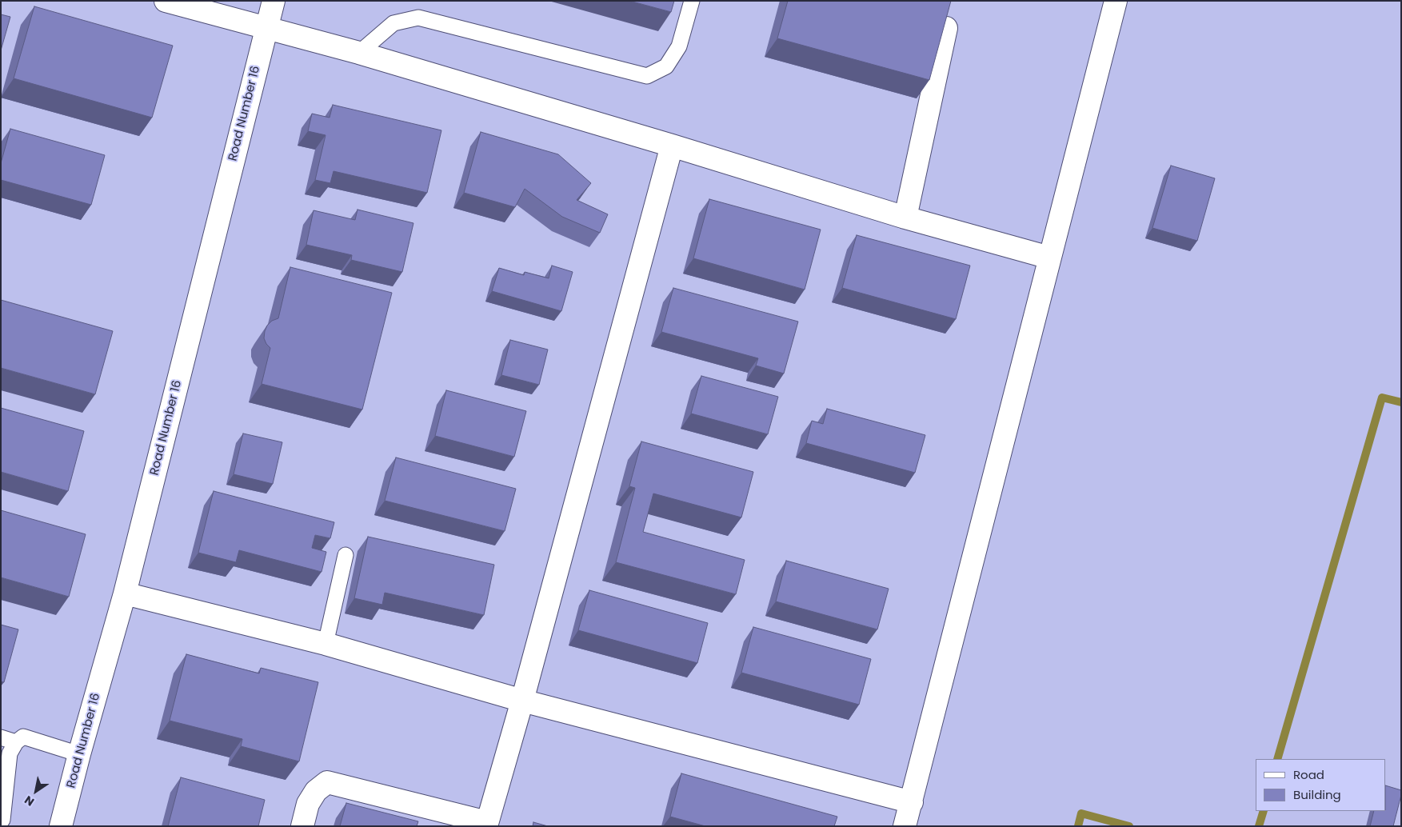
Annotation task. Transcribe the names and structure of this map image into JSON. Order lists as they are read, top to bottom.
{
  "streets": {
    "street": ["Road Number 16"]
  },
  "legend": ["Road", "Building"],
  "north": "bottom left"
}
